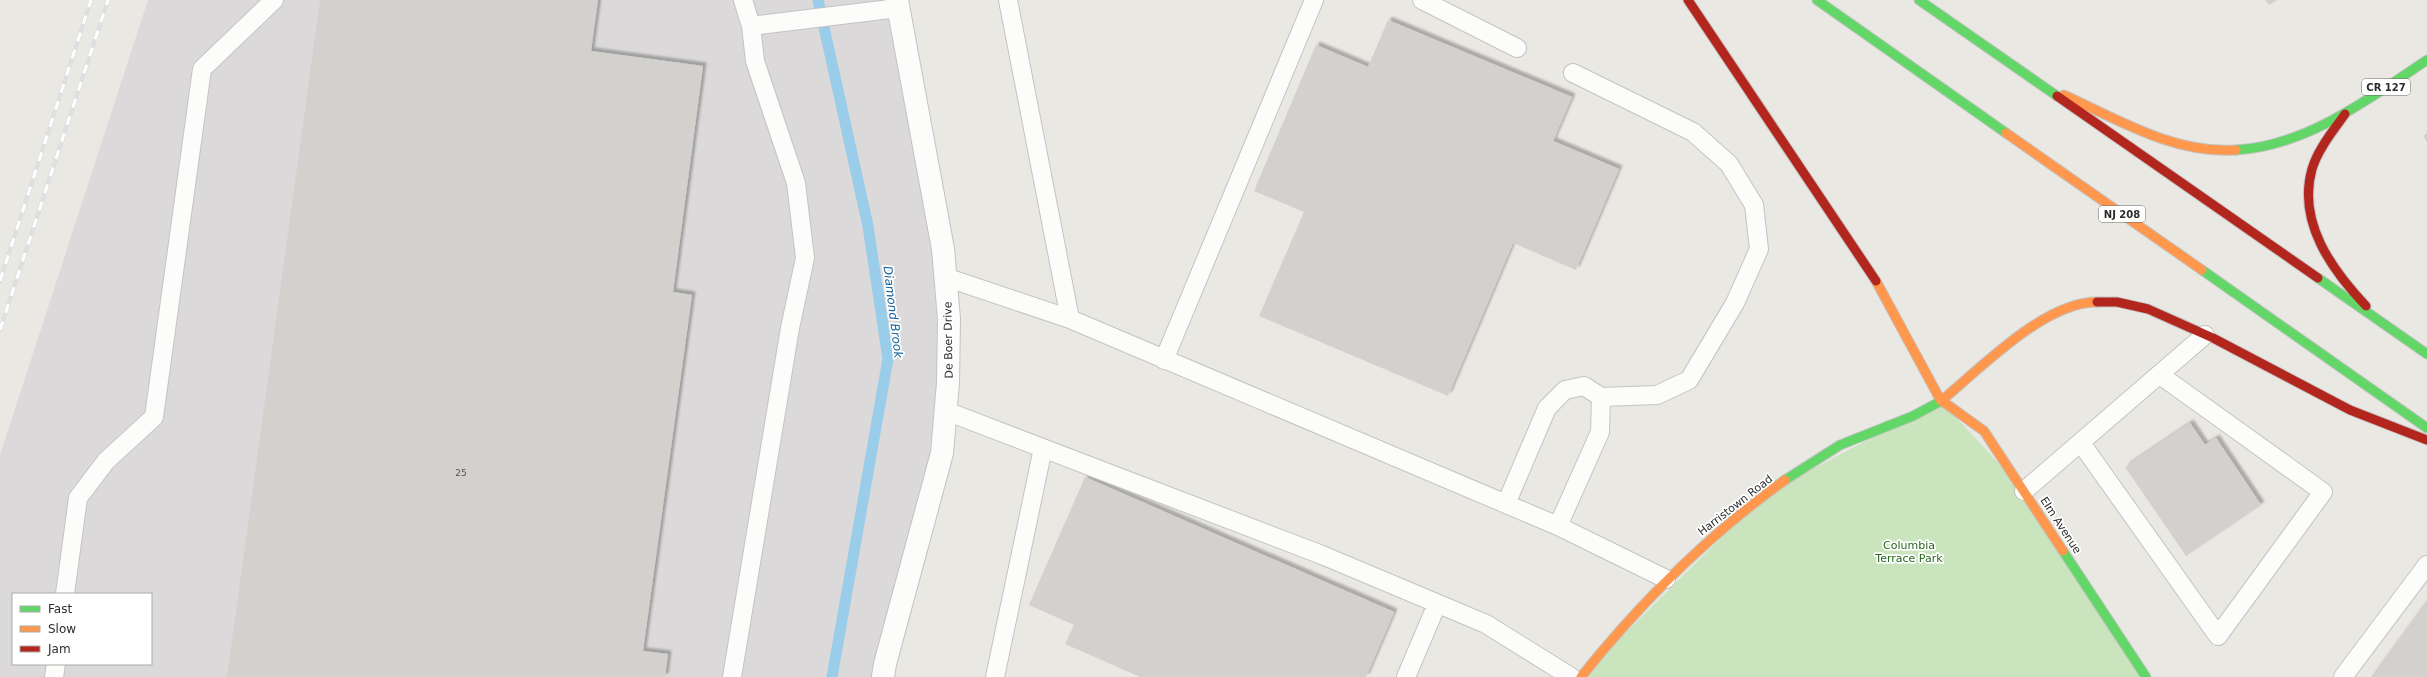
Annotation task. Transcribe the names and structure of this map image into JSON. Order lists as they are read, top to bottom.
{
  "streets": {
    "main road": [
      "CR 127",
      "NJ 208",
      "Harristown Road",
      "Elm Avenue"
    ],
    "street": ["De Boer Drive"]
  },
  "crossings": [
    ["Harristown Road", "Elm Avenue"]
  ],
  "water": ["Diamond Brook"],
  "parks": ["Columbia Terrace Park"],
  "house_numbers": ["25"],
  "legend": ["Fast", "Slow", "Jam"]
}
